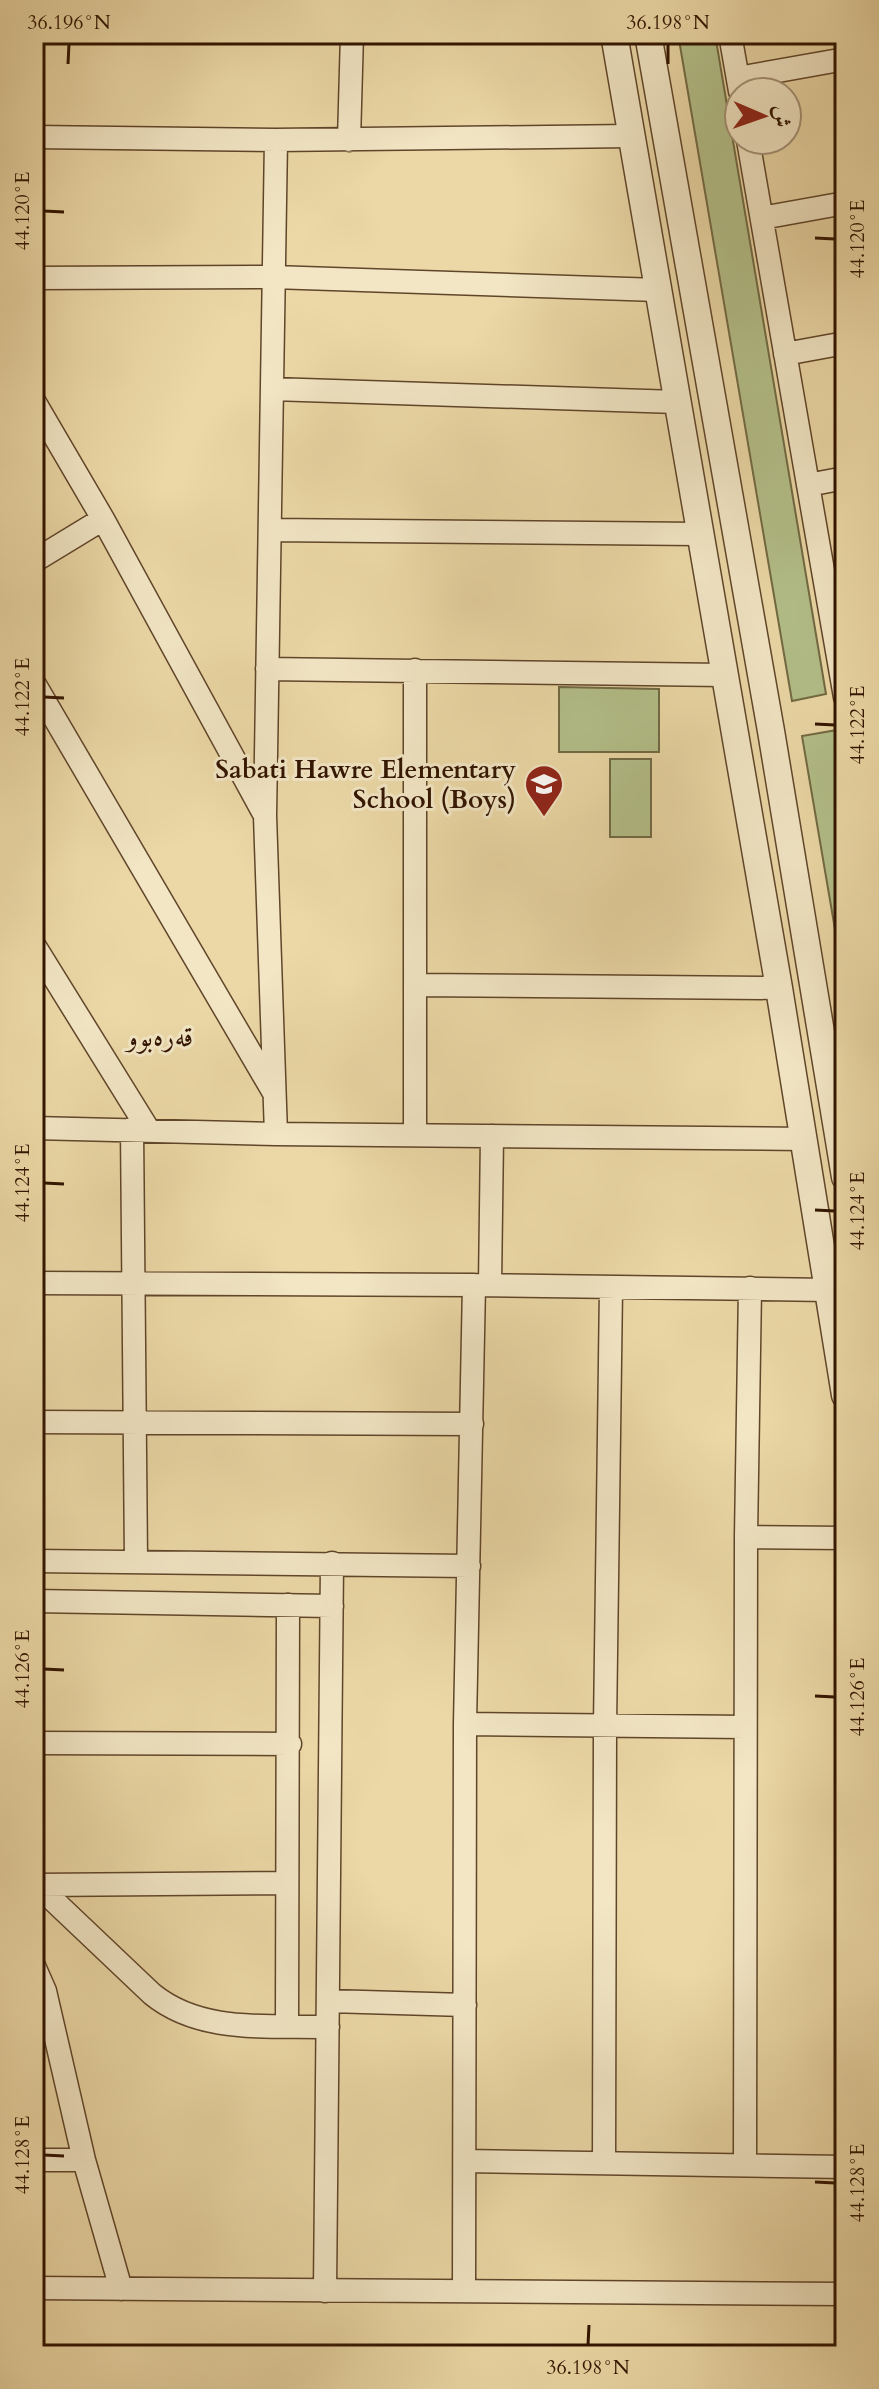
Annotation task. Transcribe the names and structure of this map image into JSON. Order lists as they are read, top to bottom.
{
  "districts": ["قەرەبوو"],
  "places": {
    "school or university": ["Sabati Hawre Elementary School (Boys)"]
  },
  "north": "right",
  "coordinates": [
    "36.196°N",
    "36.198°N",
    "44.120°E",
    "44.122°E",
    "44.124°E",
    "44.126°E",
    "44.128°E"
  ]
}
